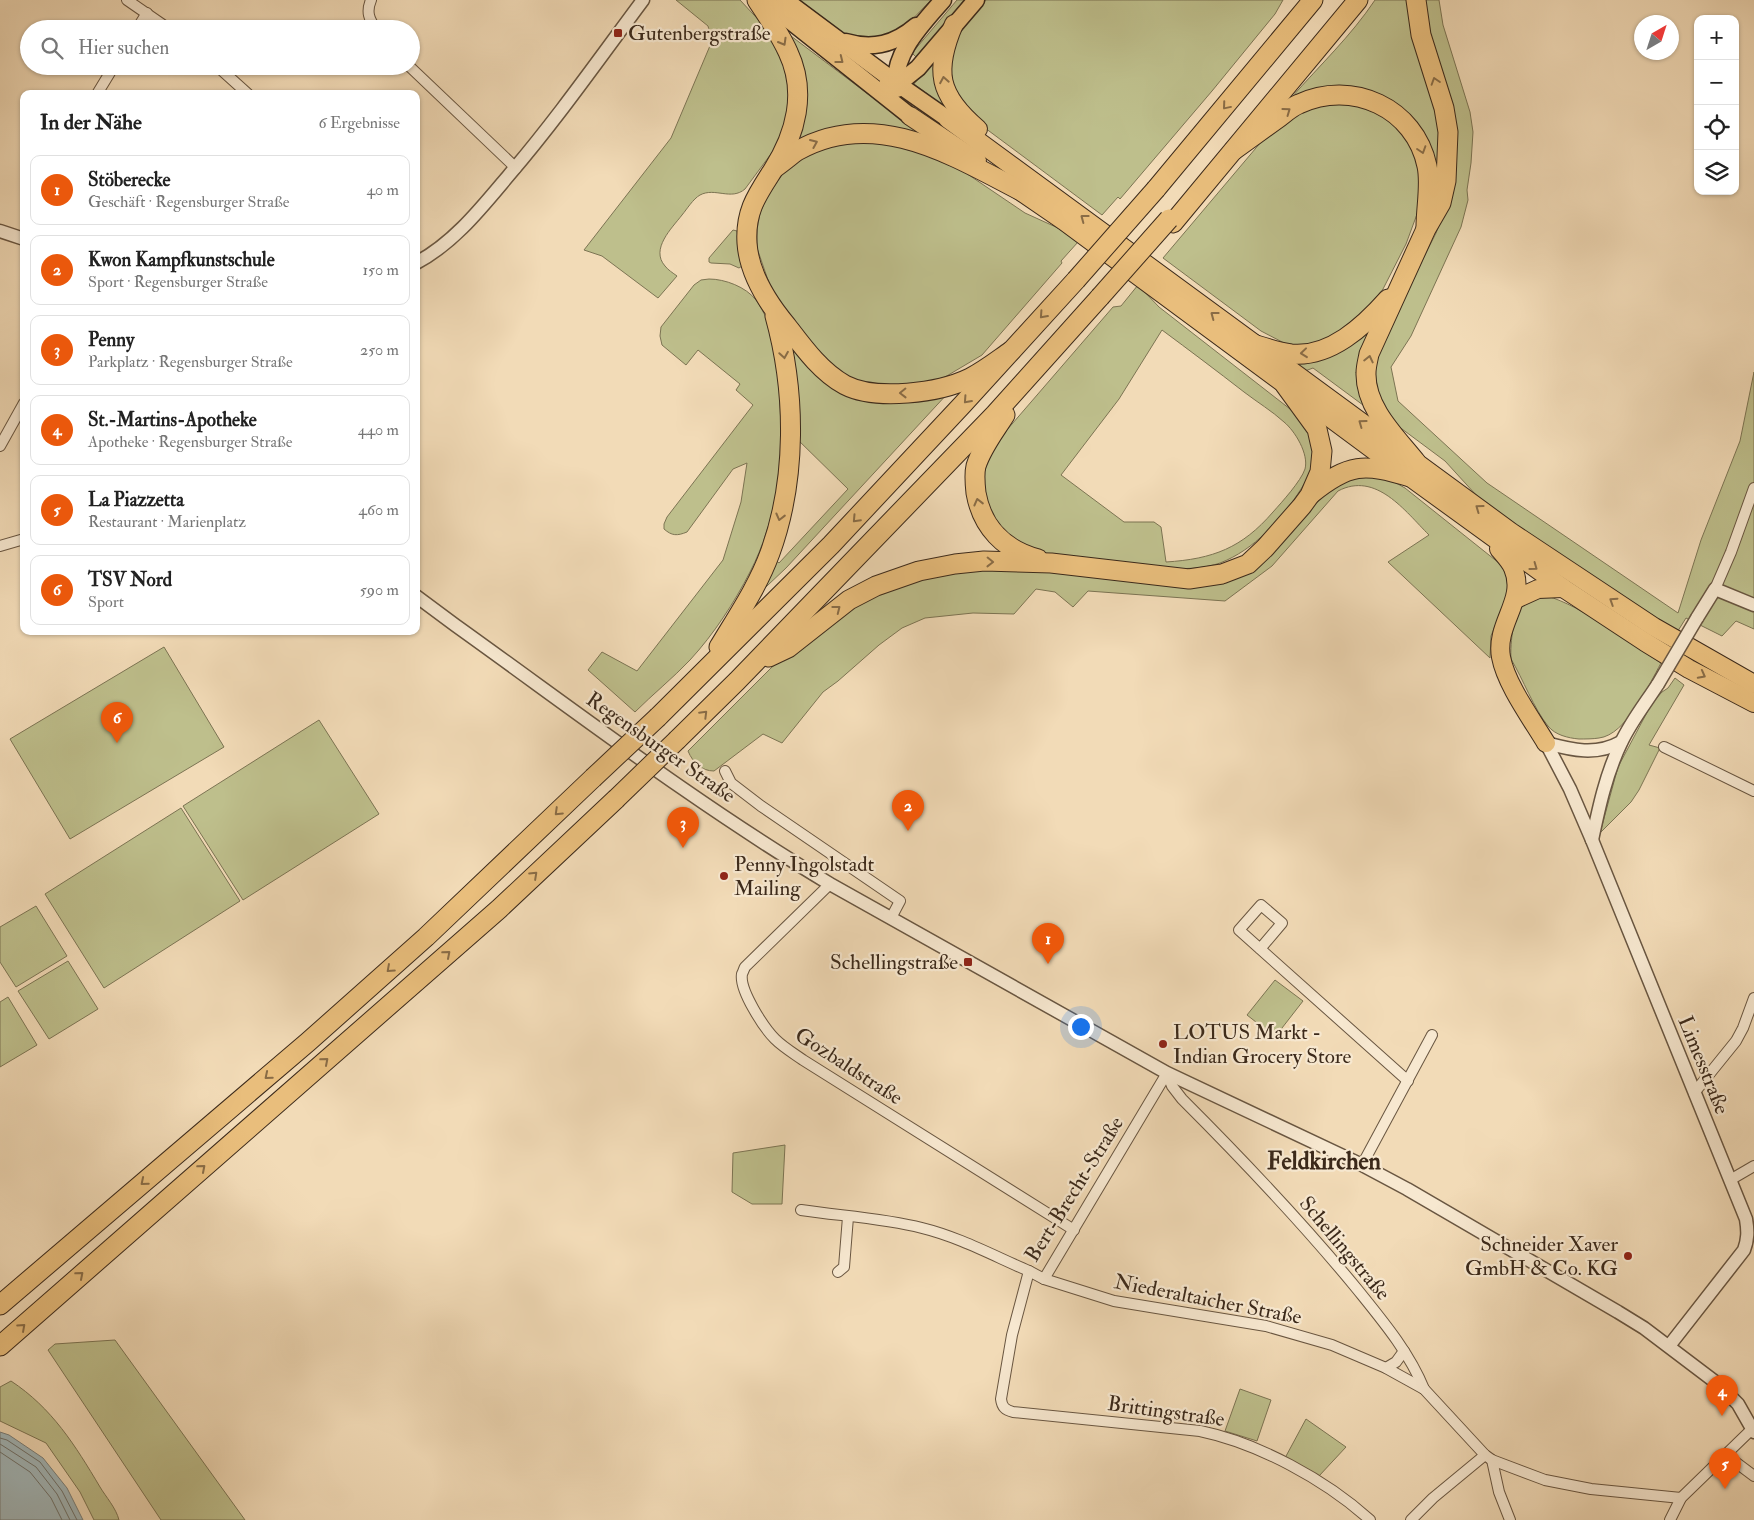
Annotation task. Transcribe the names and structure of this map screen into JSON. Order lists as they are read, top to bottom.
{
  "streets": {
    "street": [
      "Regensburger Straße",
      "Limesstraße",
      "Gozbaldstraße",
      "Bert-Brecht-Straße",
      "Schellingstraße",
      "Niederaltaicher Straße",
      "Brittingstraße"
    ]
  },
  "crossings": [
    ["Regensburger Straße", "Limesstraße"],
    ["Regensburger Straße", "Gozbaldstraße"],
    ["Regensburger Straße", "Bert-Brecht-Straße"],
    ["Regensburger Straße", "Schellingstraße"],
    ["Gozbaldstraße", "Bert-Brecht-Straße"],
    ["Bert-Brecht-Straße", "Schellingstraße"],
    ["Bert-Brecht-Straße", "Niederaltaicher Straße"],
    ["Bert-Brecht-Straße", "Brittingstraße"],
    ["Schellingstraße", "Niederaltaicher Straße"]
  ],
  "districts": ["Feldkirchen"],
  "places": {
    "transit": ["Gutenbergstraße", "Schellingstraße"],
    "other": ["Penny Ingolstadt Mailing", "LOTUS Markt - Indian Grocery Store", "Schneider Xaver GmbH & Co. KG"]
  },
  "north": "top right",
  "page": {
    "map_buttons": ["+", "−"],
    "search": "Hier suchen",
    "heading": ["In der Nähe", "6 Ergebnisse"],
    "list": [
      {
        "mark": "1",
        "name": "Stöberecke",
        "note": "Geschäft · Regensburger Straße",
        "value": "40 m"
      },
      {
        "mark": "2",
        "name": "Kwon Kampfkunstschule",
        "note": "Sport · Regensburger Straße",
        "value": "150 m"
      },
      {
        "mark": "3",
        "name": "Penny",
        "note": "Parkplatz · Regensburger Straße",
        "value": "250 m"
      },
      {
        "mark": "4",
        "name": "St.-Martins-Apotheke",
        "note": "Apotheke · Regensburger Straße",
        "value": "440 m"
      },
      {
        "mark": "5",
        "name": "La Piazzetta",
        "note": "Restaurant · Marienplatz",
        "value": "460 m"
      },
      {
        "mark": "6",
        "name": "TSV Nord",
        "note": "Sport",
        "value": "590 m"
      }
    ],
    "pins": [
      "6",
      "2",
      "3",
      "1",
      "4",
      "5"
    ]
  }
}
